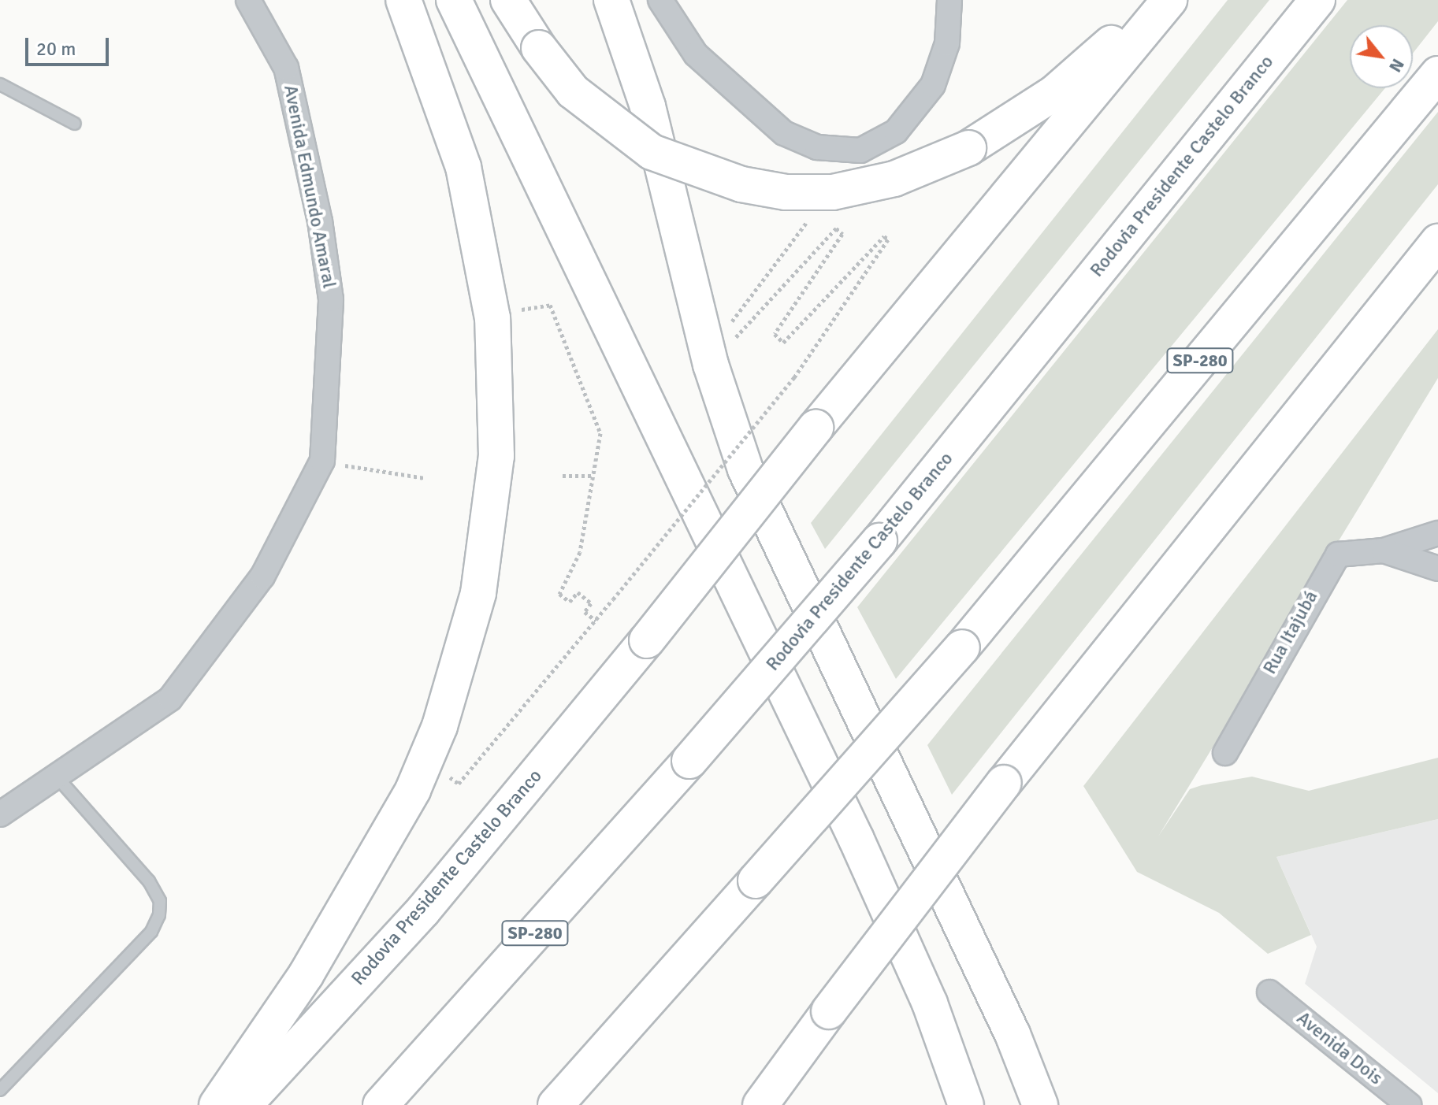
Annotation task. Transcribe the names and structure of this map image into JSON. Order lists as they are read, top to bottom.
{
  "streets": {
    "highway": ["Rodovia Presidente Castelo Branco", "SP-280"],
    "street": ["Avenida Edmundo Amaral", "Rua Itajubá", "Avenida Dois"]
  },
  "scale_bar": "20 m",
  "north": "bottom right"
}
